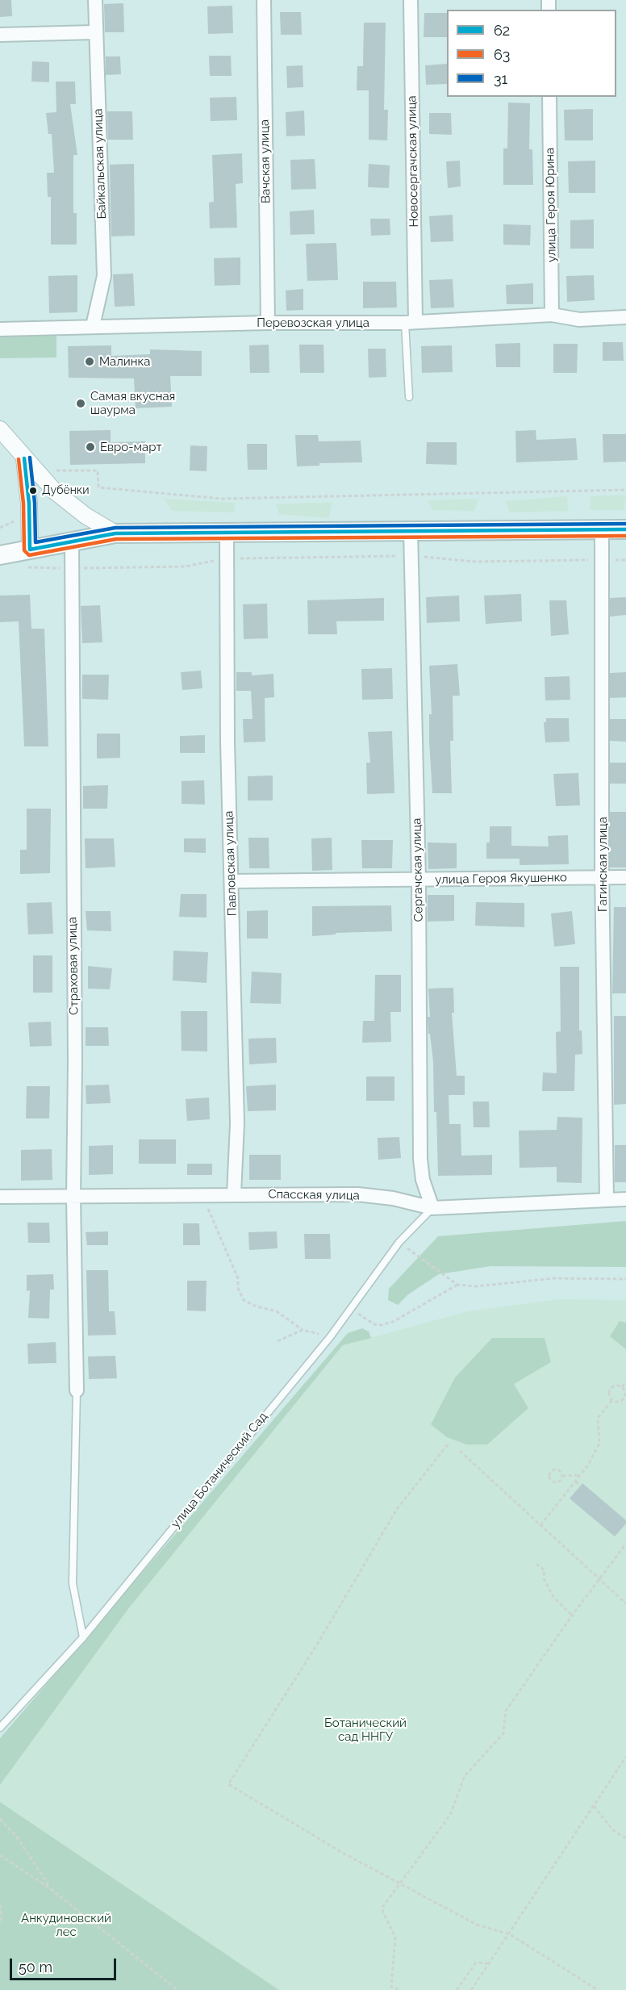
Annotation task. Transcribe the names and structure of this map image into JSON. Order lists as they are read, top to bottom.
{
  "streets": {
    "street": [
      "Вачская улица",
      "Новосергачская улица",
      "Байкальская улица",
      "улица Героя Юрина",
      "Перевозская улица",
      "Павловская улица",
      "Гагинская улица",
      "Сергачская улица",
      "улица Героя Якушенко",
      "Страховая улица",
      "Спасская улица"
    ],
    "lane": ["улица Ботанический Сад"]
  },
  "crossings": [
    ["Вачская улица", "Перевозская улица"],
    ["Новосергачская улица", "Перевозская улица"],
    ["Байкальская улица", "Перевозская улица"],
    ["улица Героя Юрина", "Перевозская улица"],
    ["Павловская улица", "улица Героя Якушенко"],
    ["Павловская улица", "Спасская улица"],
    ["Гагинская улица", "улица Героя Якушенко"],
    ["Гагинская улица", "Спасская улица"],
    ["Сергачская улица", "улица Героя Якушенко"],
    ["Сергачская улица", "Спасская улица"],
    ["Сергачская улица", "улица Ботанический Сад"],
    ["Страховая улица", "Спасская улица"],
    ["Спасская улица", "улица Ботанический Сад"]
  ],
  "parks": ["Ботанический сад ННГУ", "Анкудиновский лес"],
  "places": [
    "Малинка",
    "Самая вкусная шаурма",
    "Евро-март",
    "Дубёнки"
  ],
  "lines": ["transit line 31", "transit line 62", "transit line 63"],
  "legend": ["62", "63", "31"],
  "scale_bar": "50 m"
}
